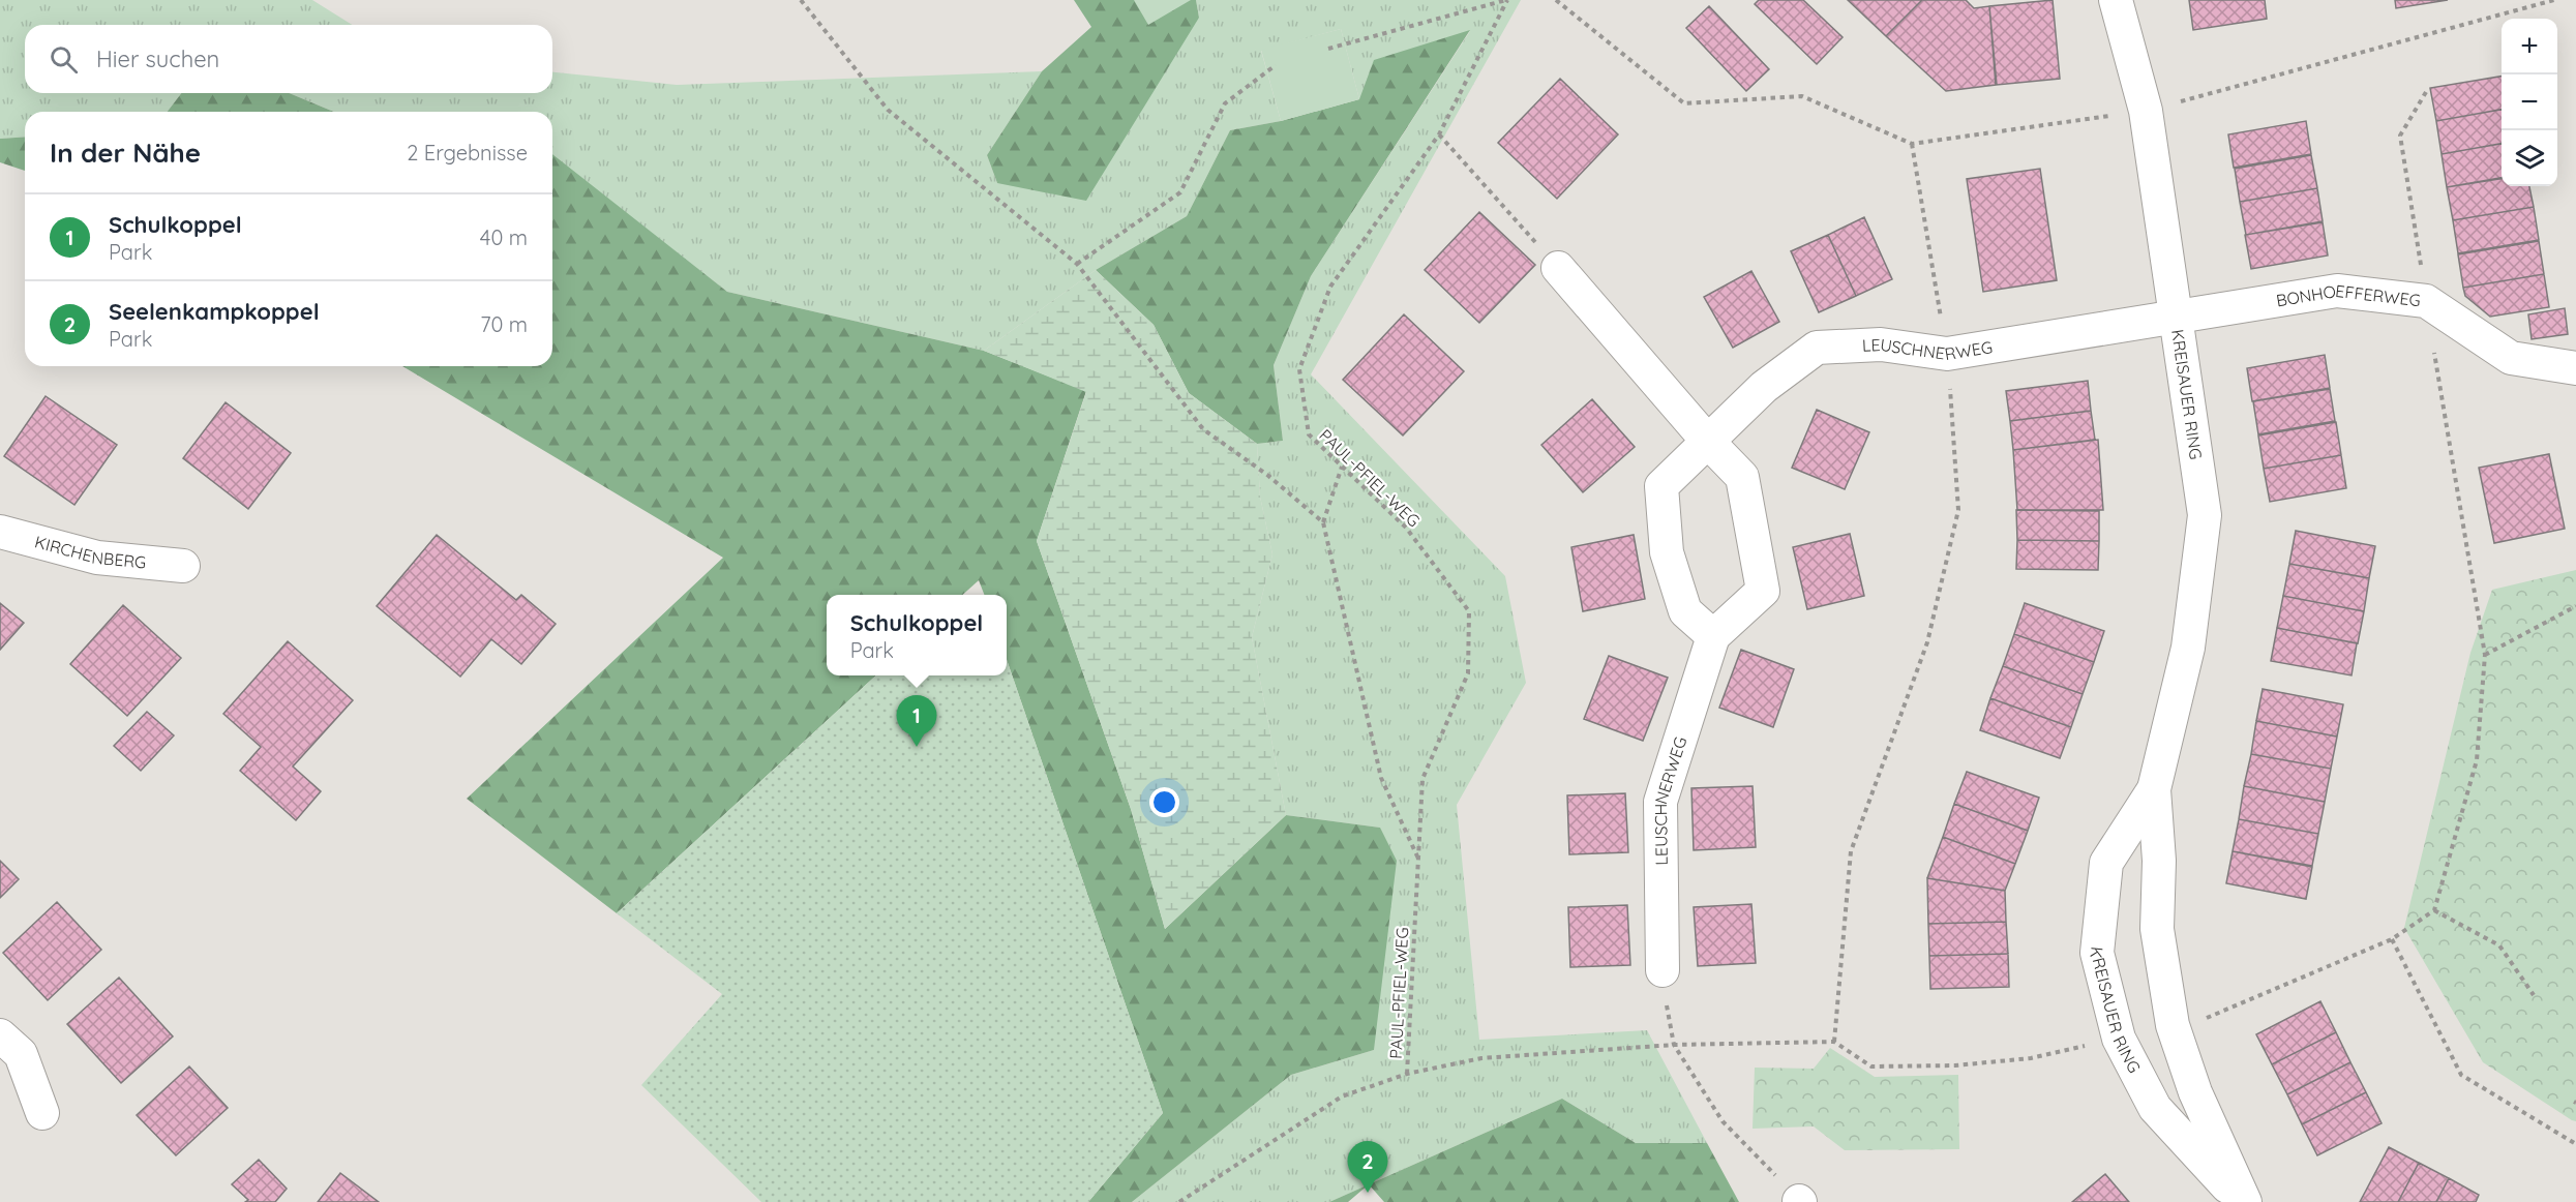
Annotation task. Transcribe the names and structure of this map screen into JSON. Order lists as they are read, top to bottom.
{
  "streets": {
    "street": [
      "BONHOEFFERWEG",
      "LEUSCHNERWEG",
      "KREISAUER RING",
      "KIRCHENBERG"
    ],
    "path": ["PAUL-PFIEL-WEG"]
  },
  "crossings": [
    ["BONHOEFFERWEG", "LEUSCHNERWEG"],
    ["BONHOEFFERWEG", "KREISAUER RING"],
    ["LEUSCHNERWEG", "KREISAUER RING"]
  ],
  "page": {
    "map_buttons": ["+", "−"],
    "search": "Hier suchen",
    "heading": ["In der Nähe", "2 Ergebnisse"],
    "list": [
      {
        "mark": "1",
        "name": "Schulkoppel",
        "note": "Park",
        "value": "40 m"
      },
      {
        "mark": "2",
        "name": "Seelenkampkoppel",
        "note": "Park",
        "value": "70 m"
      }
    ],
    "popup": ["Schulkoppel", "Park"],
    "pins": ["1", "2"]
  }
}
